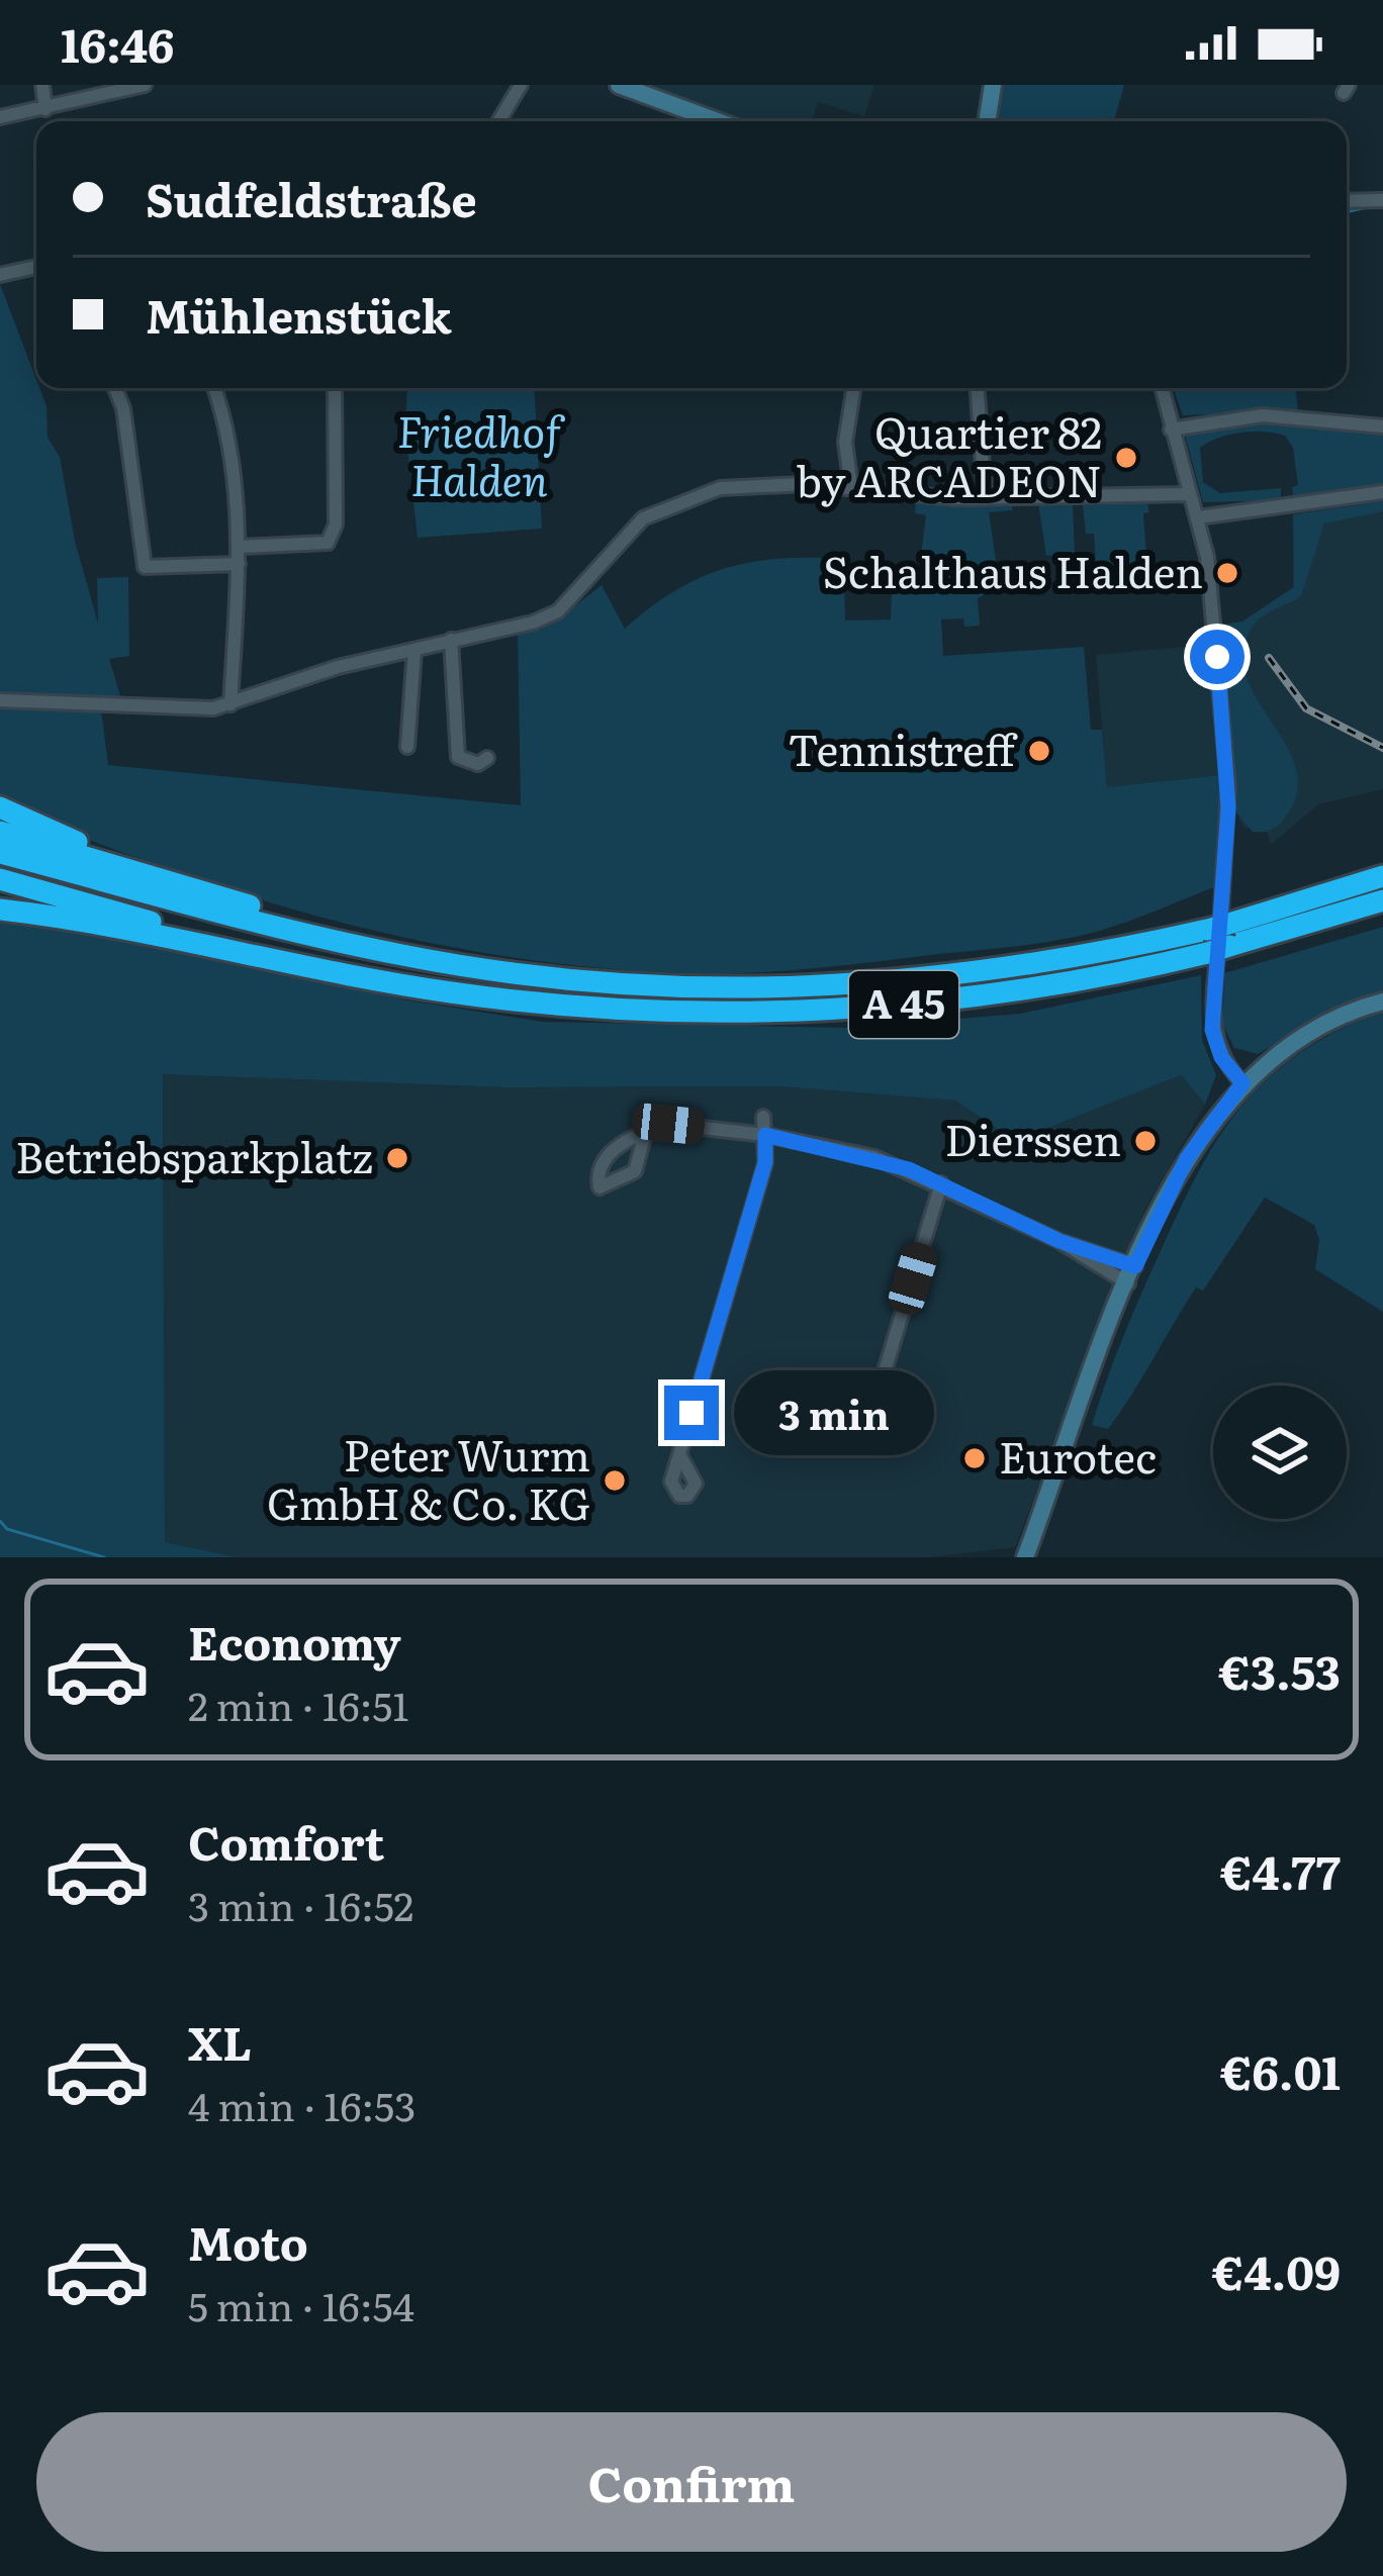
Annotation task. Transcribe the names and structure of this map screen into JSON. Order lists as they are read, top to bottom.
{
  "streets": {
    "highway": ["A 45"]
  },
  "parks": ["Friedhof Halden"],
  "places": [
    "Quartier 82 by ARCADEON",
    "Schalthaus Halden",
    "Tennistreff",
    "Dierssen",
    "Betriebsparkplatz",
    "Eurotec",
    "Peter Wurm GmbH & Co. KG"
  ],
  "page": {
    "status": "16:46",
    "banner": ["Sudfeldstraße", "Mühlenstück"],
    "bubble": "3 min",
    "list": [
      {
        "name": "Economy",
        "note": "2 min · 16:51",
        "value": "€3.53"
      },
      {
        "name": "Comfort",
        "note": "3 min · 16:52",
        "value": "€4.77"
      },
      {
        "name": "XL",
        "note": "4 min · 16:53",
        "value": "€6.01"
      },
      {
        "name": "Moto",
        "note": "5 min · 16:54",
        "value": "€4.09"
      }
    ],
    "buttons": "Confirm"
  }
}
